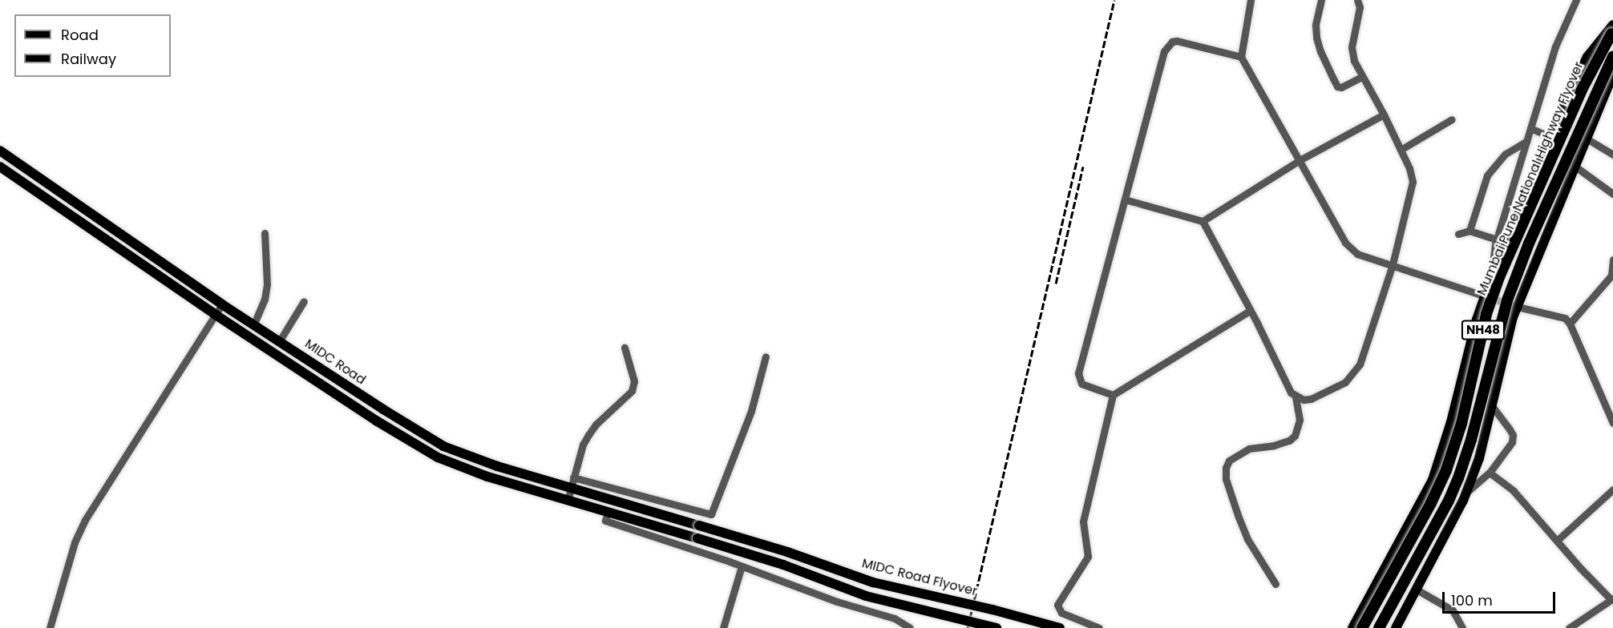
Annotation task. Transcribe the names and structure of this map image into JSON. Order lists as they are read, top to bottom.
{
  "streets": {
    "highway": ["Mumbai Pune National Highway Flyover", "NH48"],
    "main road": ["MIDC Road", "MIDC Road Flyover"]
  },
  "crossings": [
    ["MIDC Road", "MIDC Road Flyover"]
  ],
  "legend": ["Road", "Railway"],
  "scale_bar": "100 m"
}
